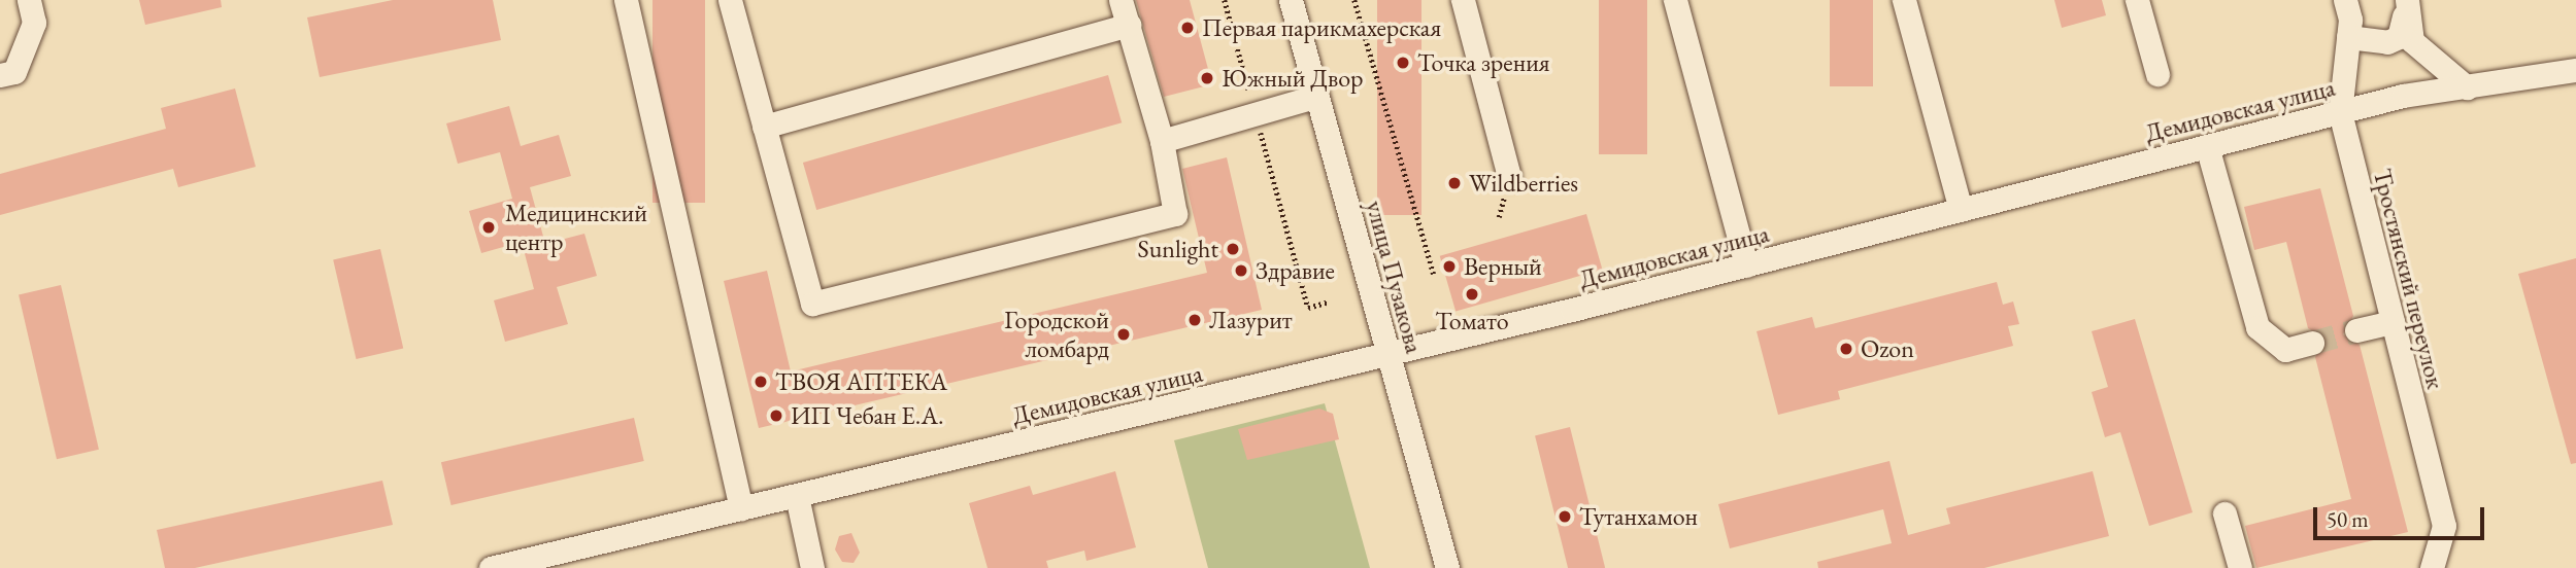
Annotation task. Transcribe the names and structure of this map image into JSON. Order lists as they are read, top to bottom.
{
  "streets": {
    "street": ["Демидовская улица", "улица Пузакова", "Тростянский переулок"]
  },
  "crossings": [
    ["Демидовская улица", "улица Пузакова"],
    ["Демидовская улица", "Тростянский переулок"]
  ],
  "places": [
    "Первая парикмахерская",
    "Точка зрения",
    "Южный Двор",
    "Wildberries",
    "Медицинский центр",
    "Sunlight",
    "Верный",
    "Здравие",
    "Томато",
    "Лазурит",
    "Городской ломбард",
    "Ozon",
    "ТВОЯ АПТЕКА",
    "ИП Чебан Е.А.",
    "Тутанхамон"
  ],
  "scale_bar": "50 m"
}
